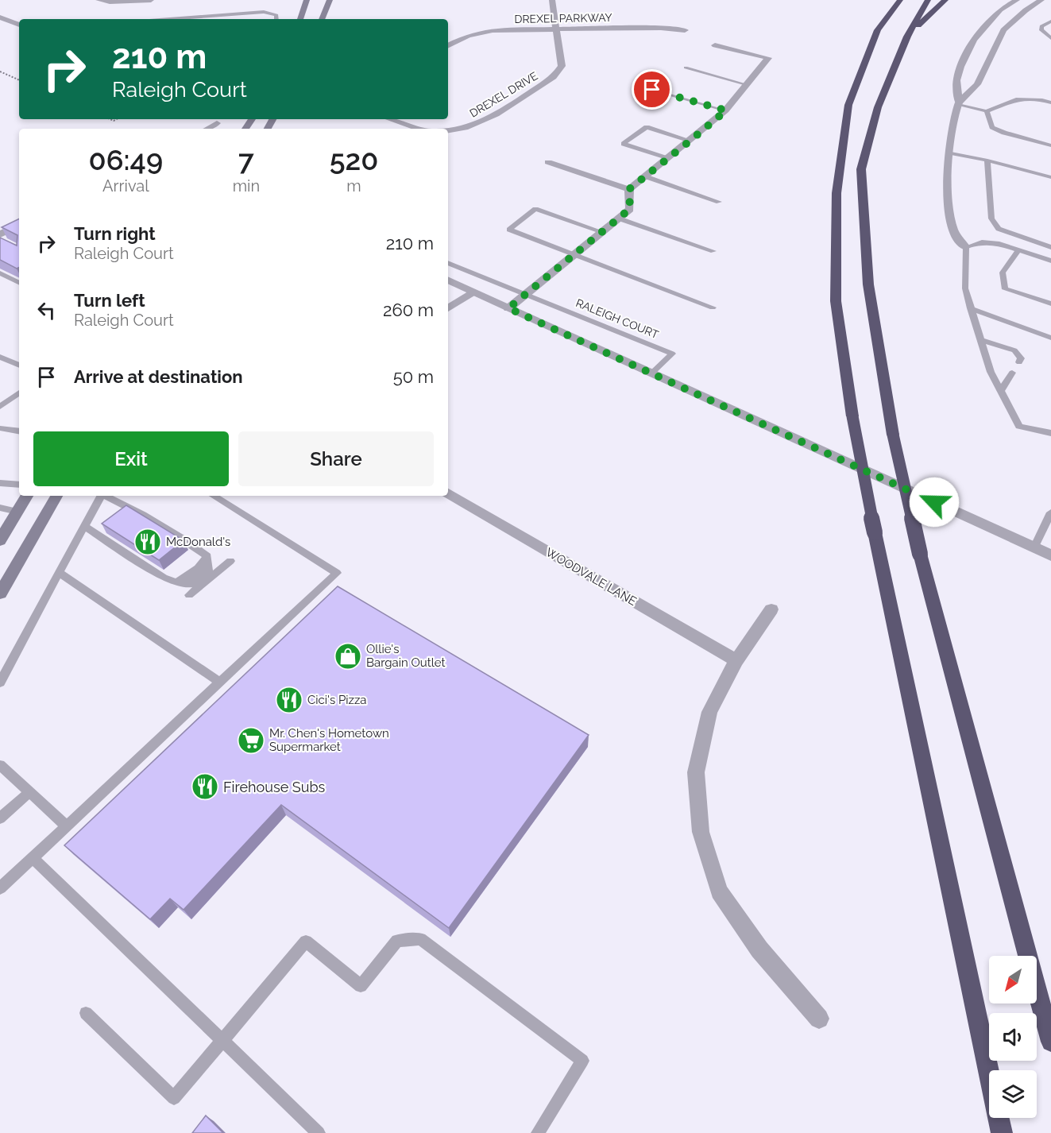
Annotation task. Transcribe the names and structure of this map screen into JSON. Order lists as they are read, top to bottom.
{
  "streets": {
    "street": ["DREXEL PARKWAY", "DREXEL DRIVE", "WOODVALE LANE"],
    "lane": ["RALEIGH COURT"]
  },
  "crossings": [
    ["DREXEL PARKWAY", "DREXEL DRIVE"]
  ],
  "places": {
    "restaurant": ["McDonald's", "Cici's Pizza", "Firehouse Subs"],
    "shop": ["Ollie's Bargain Outlet"],
    "supermarket": ["Mr. Chen's Hometown Supermarket"]
  },
  "north": "bottom left",
  "page": {
    "turn": ["210 m", "Raleigh Court"],
    "eta": [
      "06:49",
      "Arrival",
      "7",
      "min",
      "520",
      "m"
    ],
    "list": [
      {
        "name": "Turn right",
        "note": "Raleigh Court",
        "value": "210 m"
      },
      {
        "name": "Turn left",
        "note": "Raleigh Court",
        "value": "260 m"
      },
      {
        "name": "Arrive at destination",
        "value": "50 m"
      }
    ],
    "buttons": ["Exit", "Share"]
  }
}
